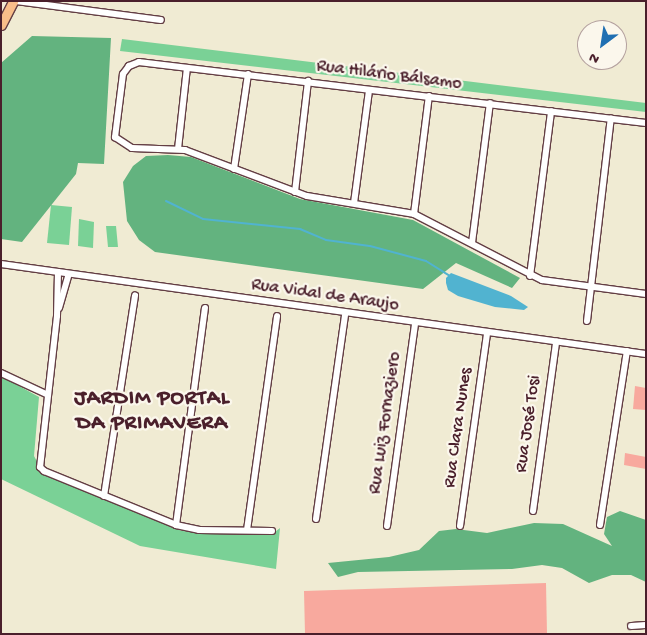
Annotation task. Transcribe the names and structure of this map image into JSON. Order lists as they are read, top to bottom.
{
  "streets": {
    "street": [
      "Rua Hilário Bálsamo",
      "Rua Vidal de Araujo",
      "Rua Luiz Fornaziero",
      "Rua José Tosi",
      "Rua Clara Nunes"
    ]
  },
  "crossings": [
    ["Rua Vidal de Araujo", "Rua Luiz Fornaziero"],
    ["Rua Vidal de Araujo", "Rua José Tosi"],
    ["Rua Vidal de Araujo", "Rua Clara Nunes"]
  ],
  "districts": ["JARDIM PORTAL DA PRIMAVERA"],
  "north": "bottom left"
}
